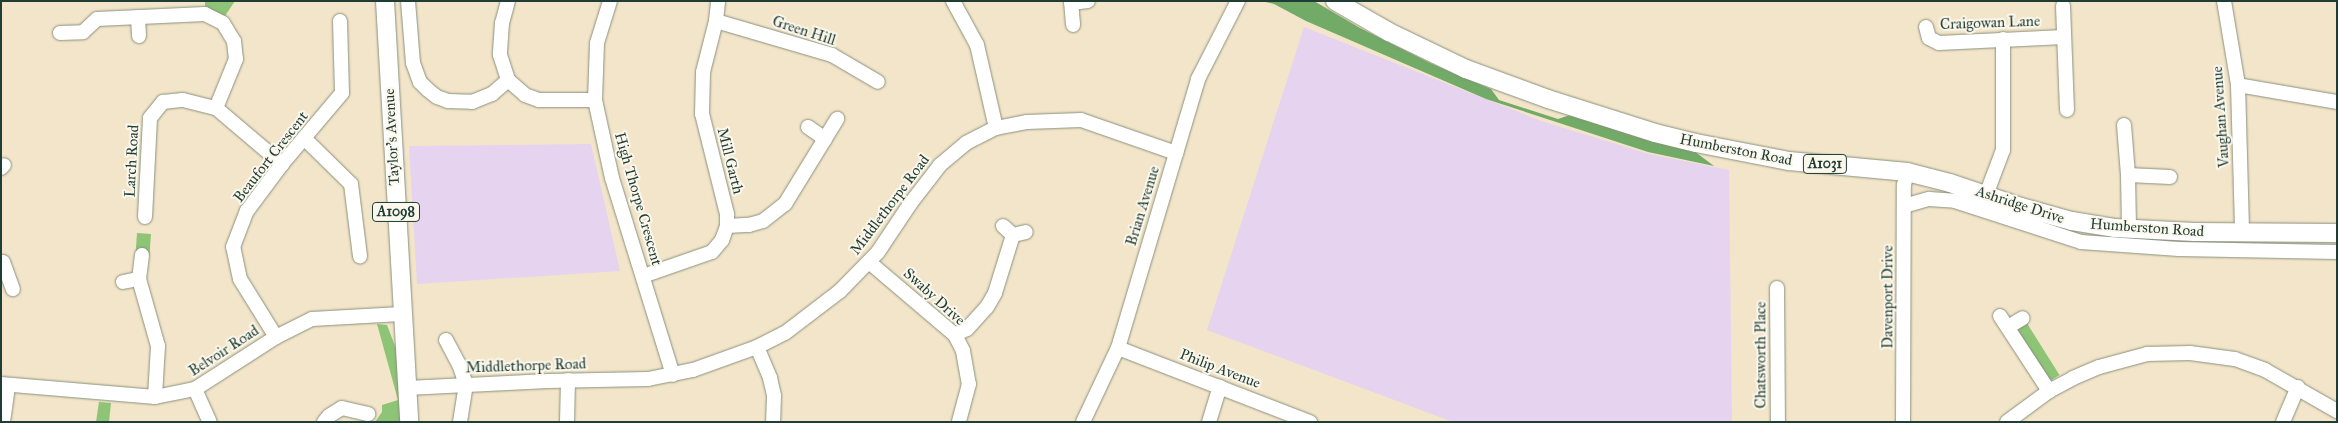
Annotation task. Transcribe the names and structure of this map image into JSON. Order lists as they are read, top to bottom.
{
  "streets": {
    "main road": [
      "Taylor's Avenue",
      "Humberston Road",
      "A1031",
      "A1098"
    ],
    "street": [
      "Craigowan Lane",
      "Green Hill",
      "Vaughan Avenue",
      "Beaufort Crescent",
      "Larch Road",
      "Mill Garth",
      "High Thorpe Crescent",
      "Middlethorpe Road",
      "Ashridge Drive",
      "Brian Avenue",
      "Swaby Drive",
      "Davenport Drive",
      "Belvoir Road",
      "Chatsworth Place",
      "Philip Avenue"
    ]
  },
  "crossings": [
    ["Green Hill", "Mill Garth"],
    ["Vaughan Avenue", "Humberston Road"],
    ["Taylor's Avenue", "Middlethorpe Road"],
    ["Taylor's Avenue", "Belvoir Road"],
    ["Humberston Road", "Davenport Drive"],
    ["Beaufort Crescent", "Larch Road"],
    ["Beaufort Crescent", "Belvoir Road"],
    ["High Thorpe Crescent", "Middlethorpe Road"],
    ["Middlethorpe Road", "Brian Avenue"],
    ["Middlethorpe Road", "Swaby Drive"],
    ["Ashridge Drive", "Davenport Drive"],
    ["Brian Avenue", "Philip Avenue"]
  ]
}
